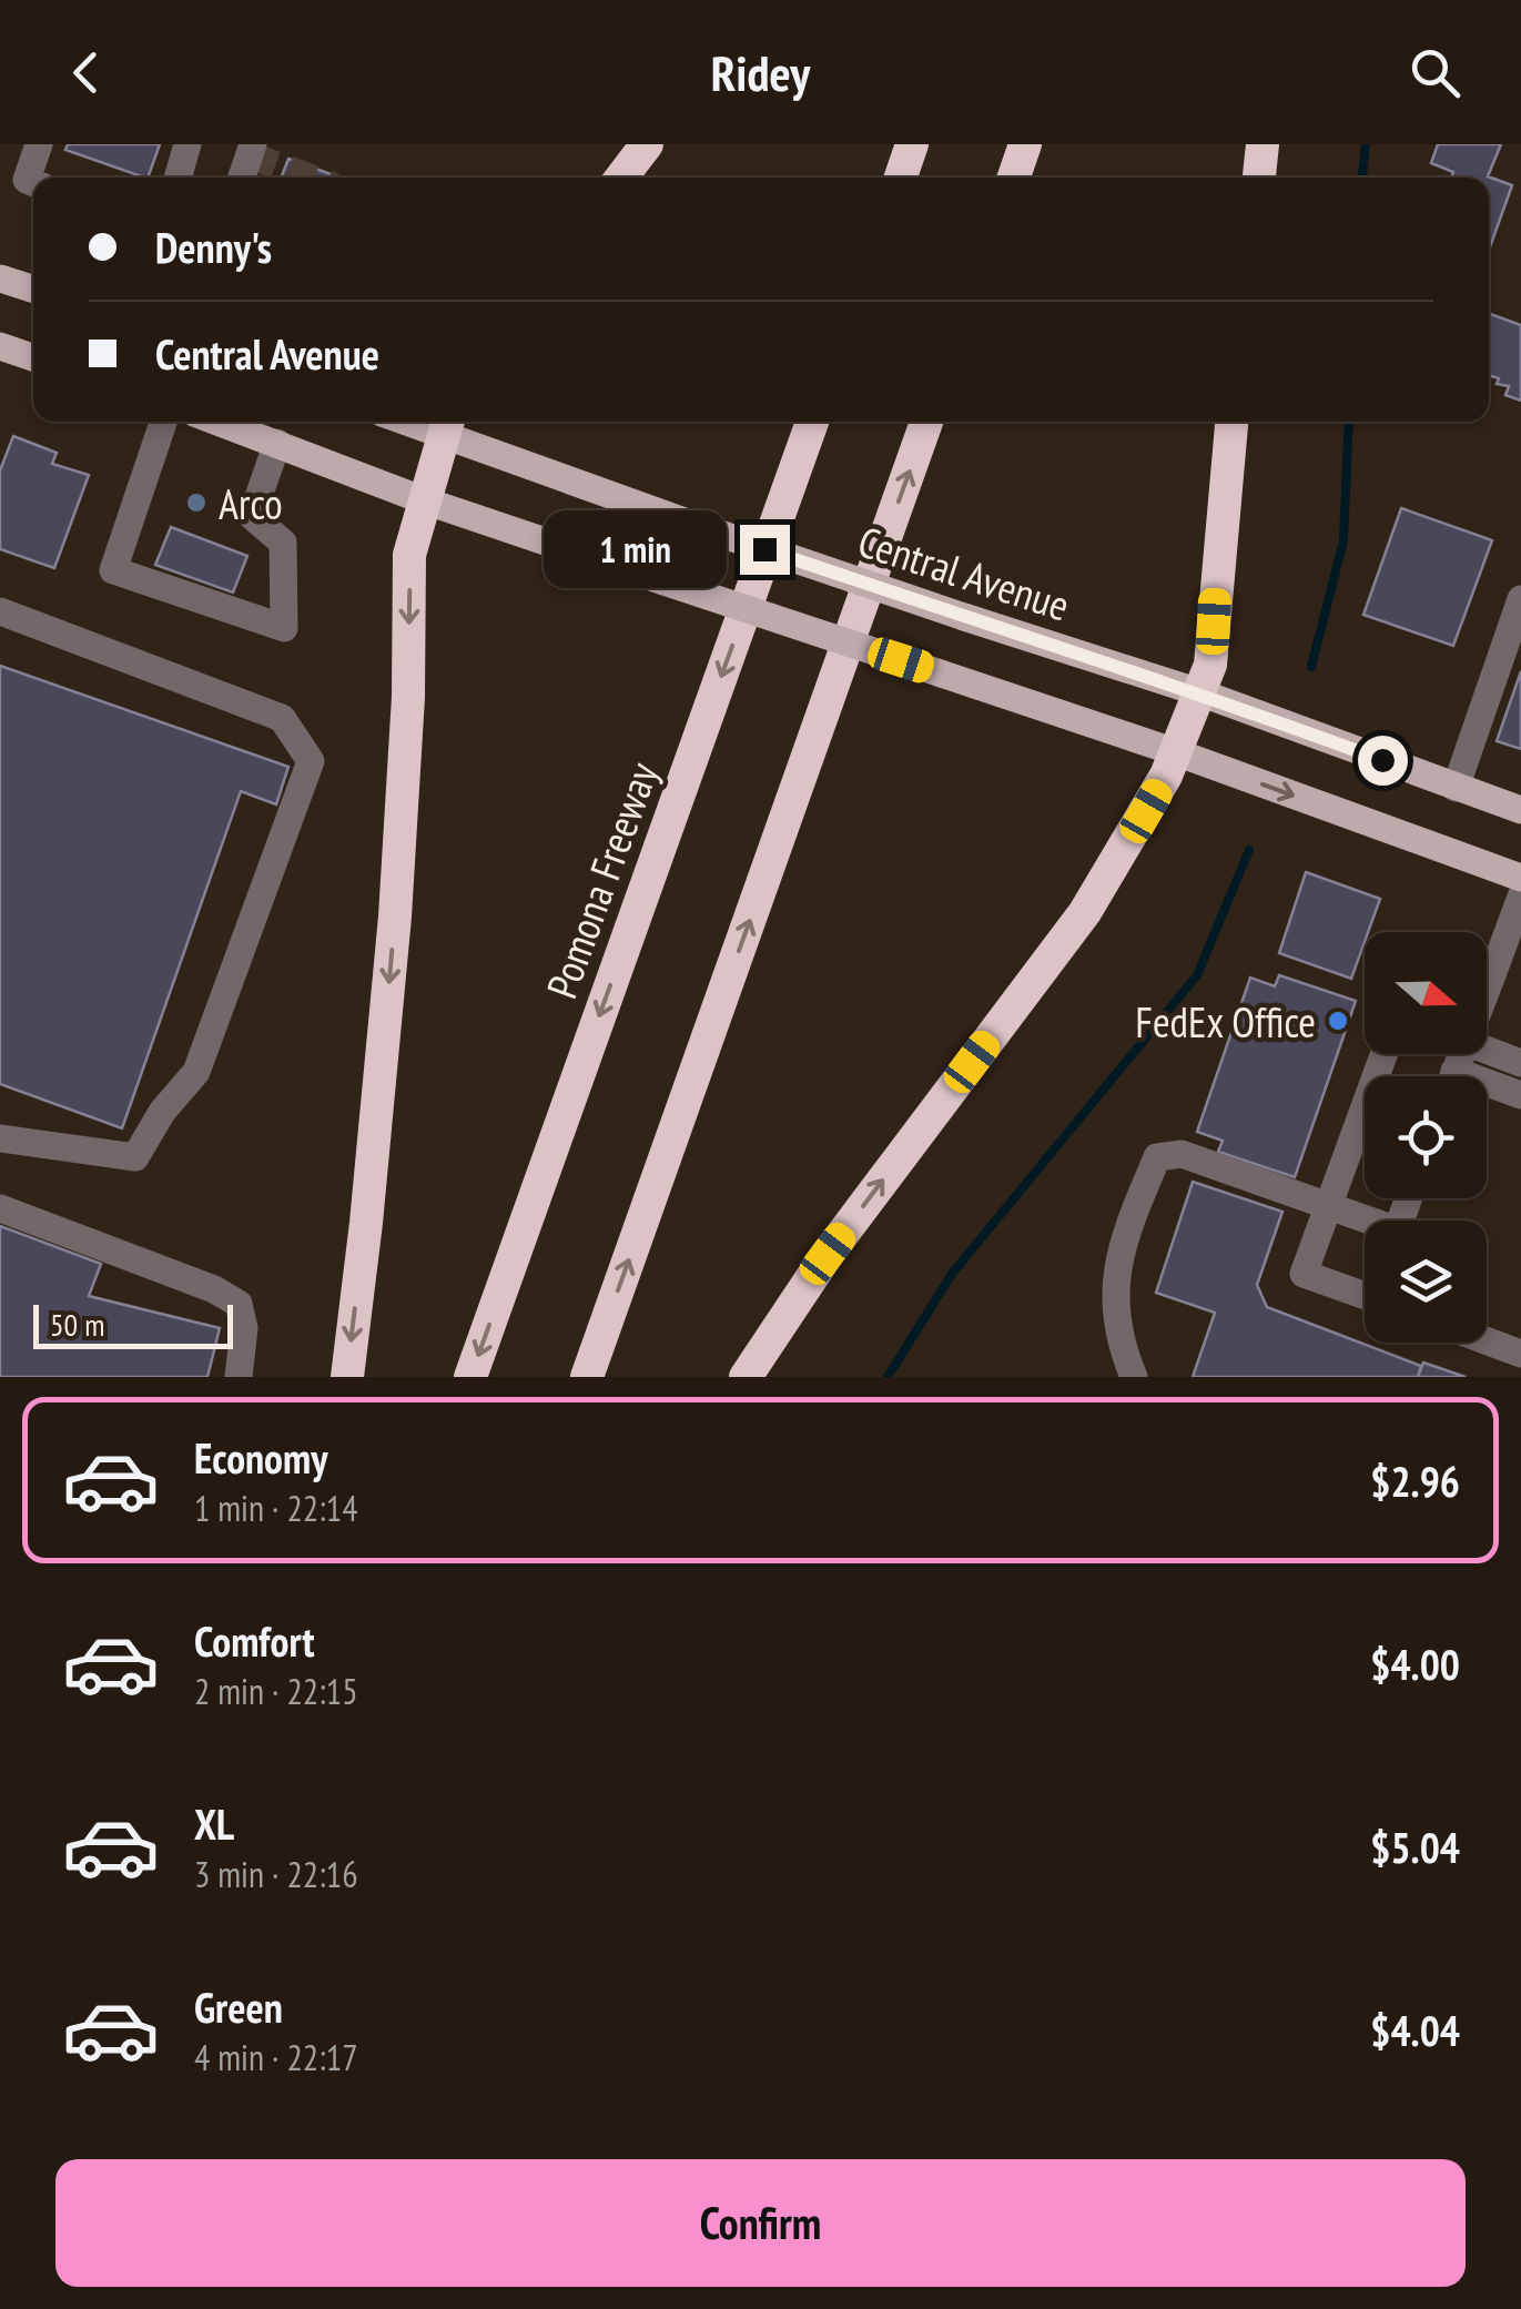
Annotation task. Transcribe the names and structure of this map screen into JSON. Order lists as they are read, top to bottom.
{
  "streets": {
    "highway": ["Pomona Freeway"],
    "main road": ["Central Avenue"]
  },
  "places": ["Arco", "FedEx Office"],
  "scale_bar": "50 m",
  "north": "right",
  "page": {
    "header": "Ridey",
    "banner": ["Denny's", "Central Avenue"],
    "bubble": "1 min",
    "scale": "50 m",
    "list": [
      {
        "name": "Economy",
        "note": "1 min · 22:14",
        "value": "$2.96"
      },
      {
        "name": "Comfort",
        "note": "2 min · 22:15",
        "value": "$4.00"
      },
      {
        "name": "XL",
        "note": "3 min · 22:16",
        "value": "$5.04"
      },
      {
        "name": "Green",
        "note": "4 min · 22:17",
        "value": "$4.04"
      }
    ],
    "buttons": "Confirm"
  }
}
